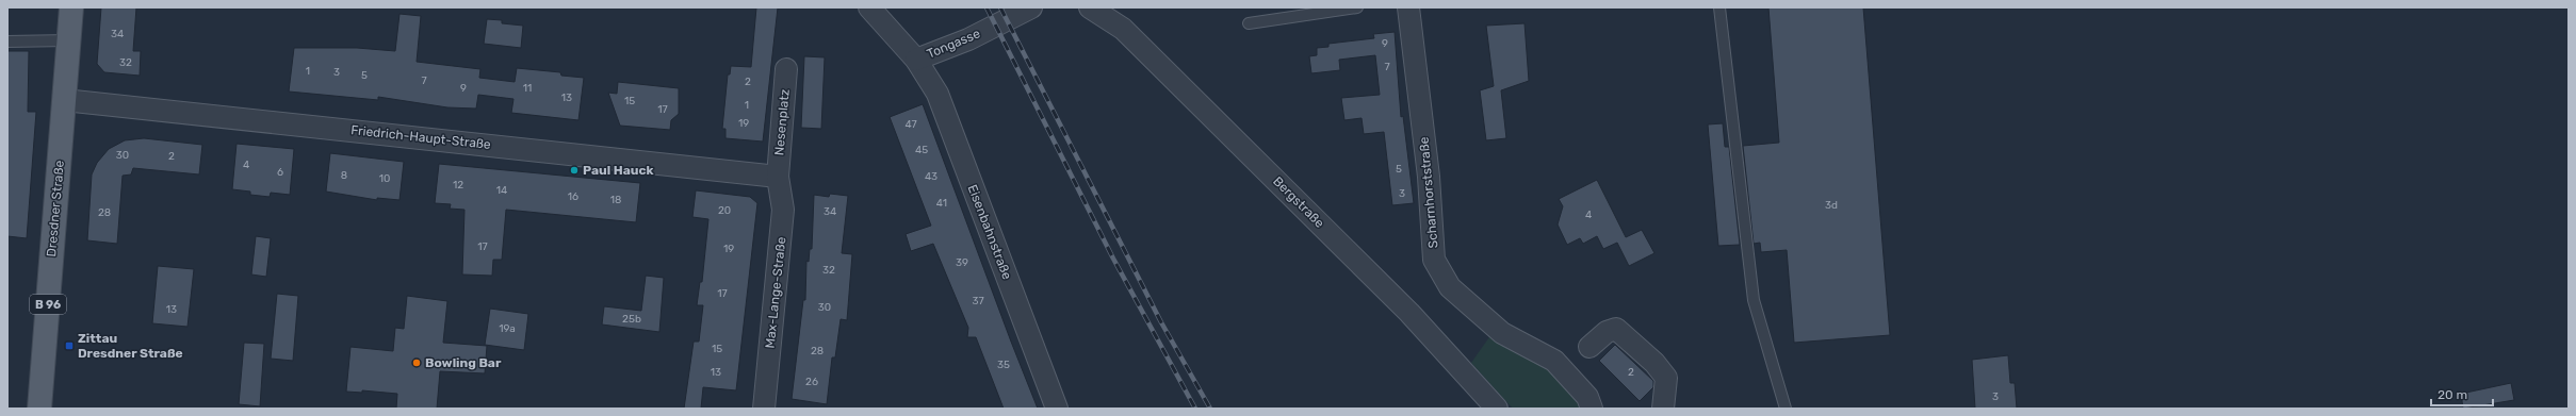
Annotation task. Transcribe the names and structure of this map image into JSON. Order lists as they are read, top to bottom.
{
  "streets": {
    "main road": ["Dresdner Straße", "B 96"],
    "street": [
      "Tongasse",
      "Nesenplatz",
      "Friedrich-Haupt-Straße",
      "Scharnhorststraße",
      "Bergstraße",
      "Eisenbahnstraße",
      "Max-Lange-Straße"
    ]
  },
  "crossings": [
    ["Tongasse", "Eisenbahnstraße"],
    ["Nesenplatz", "Friedrich-Haupt-Straße"],
    ["Nesenplatz", "Max-Lange-Straße"],
    ["Friedrich-Haupt-Straße", "Dresdner Straße"],
    ["Friedrich-Haupt-Straße", "Max-Lange-Straße"]
  ],
  "places": {
    "other": ["Paul Hauck", "Bowling Bar"],
    "transit": ["Zittau Dresdner Straße"]
  },
  "house_numbers": [
    "34",
    "9",
    "32",
    "7",
    "1",
    "3",
    "5",
    "7",
    "2",
    "9",
    "11",
    "13",
    "15",
    "1",
    "17",
    "19",
    "47",
    "45",
    "30",
    "2",
    "4",
    "5",
    "6",
    "8",
    "43",
    "10",
    "12",
    "14",
    "3",
    "16",
    "18",
    "41",
    "3d",
    "20",
    "34",
    "28",
    "4",
    "17",
    "19",
    "39",
    "32",
    "17",
    "37",
    "30",
    "13",
    "25b",
    "19a",
    "15",
    "28",
    "35",
    "13",
    "2",
    "26",
    "3"
  ],
  "scale_bar": "20 m"
}
